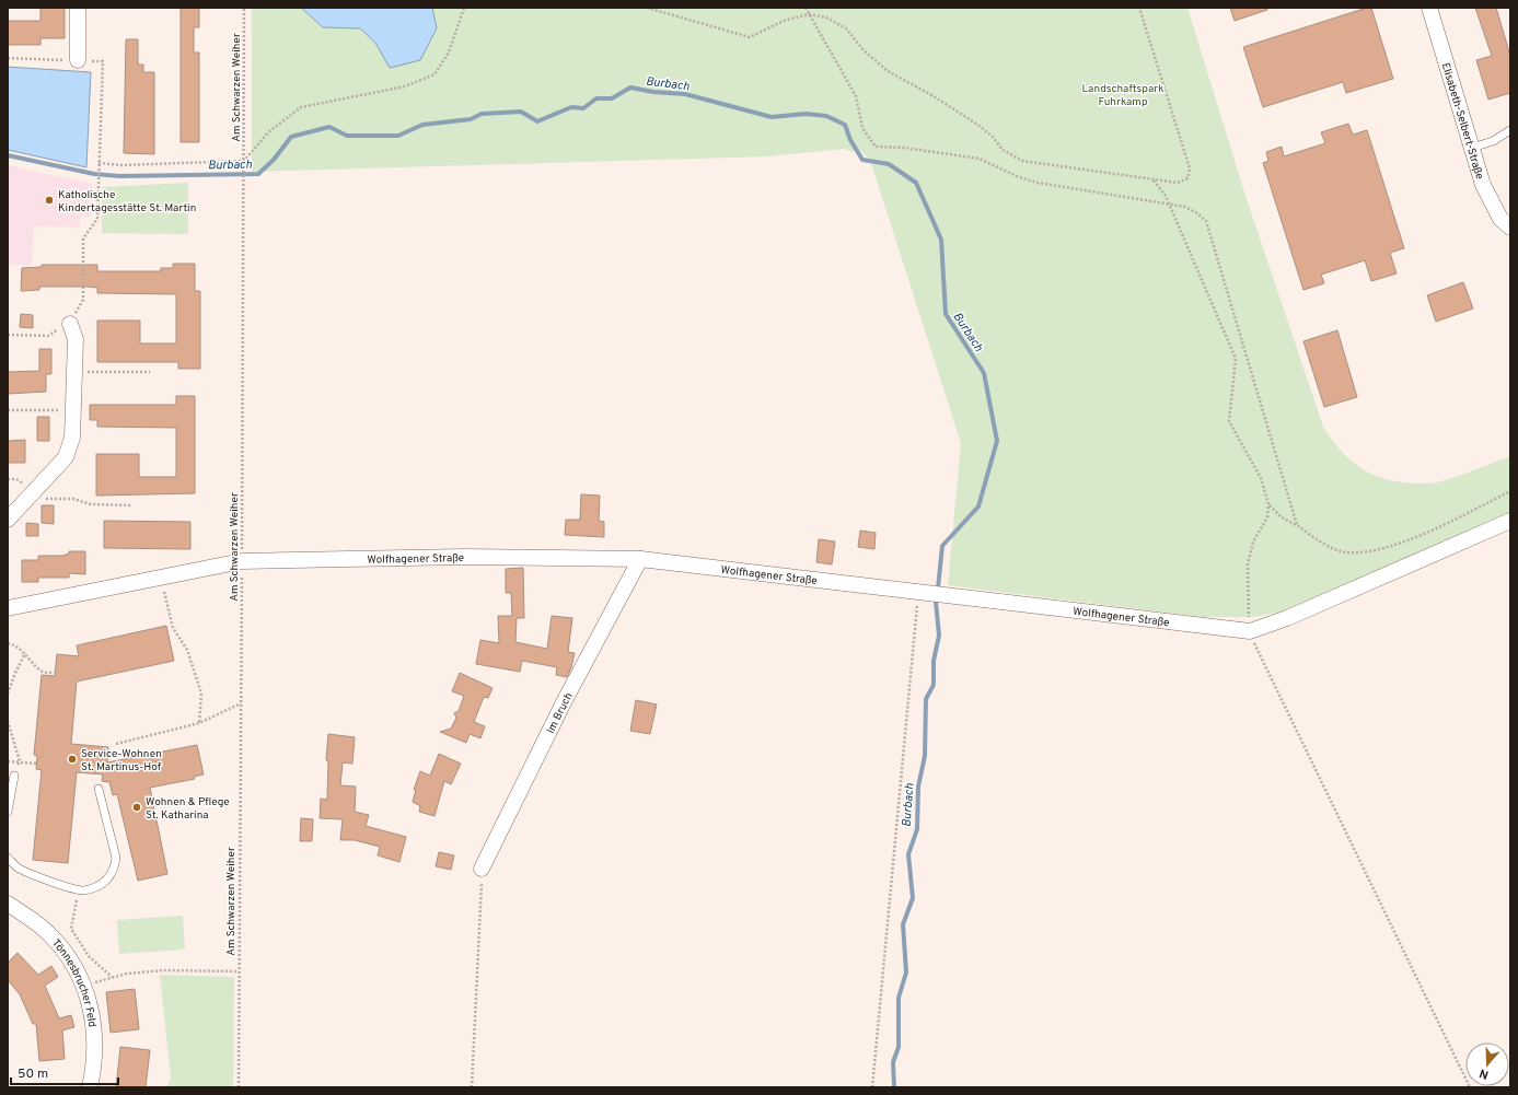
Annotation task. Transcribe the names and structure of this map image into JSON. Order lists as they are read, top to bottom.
{
  "streets": {
    "street": [
      "Elisabeth-Selbert-Straße",
      "Wolfhagener Straße",
      "Im Bruch",
      "Tönnesbrucher Feld"
    ],
    "path": ["Am Schwarzen Weiher"]
  },
  "crossings": [
    ["Am Schwarzen Weiher", "Wolfhagener Straße"],
    ["Wolfhagener Straße", "Im Bruch"]
  ],
  "water": ["Burbach"],
  "parks": ["Landschaftspark Fuhrkamp"],
  "places": ["Katholische Kindertagesstätte St. Martin", "Service-Wohnen St. Martinus-Hof", "Wohnen & Pflege St. Katharina"],
  "scale_bar": "50 m",
  "north": "bottom"
}
